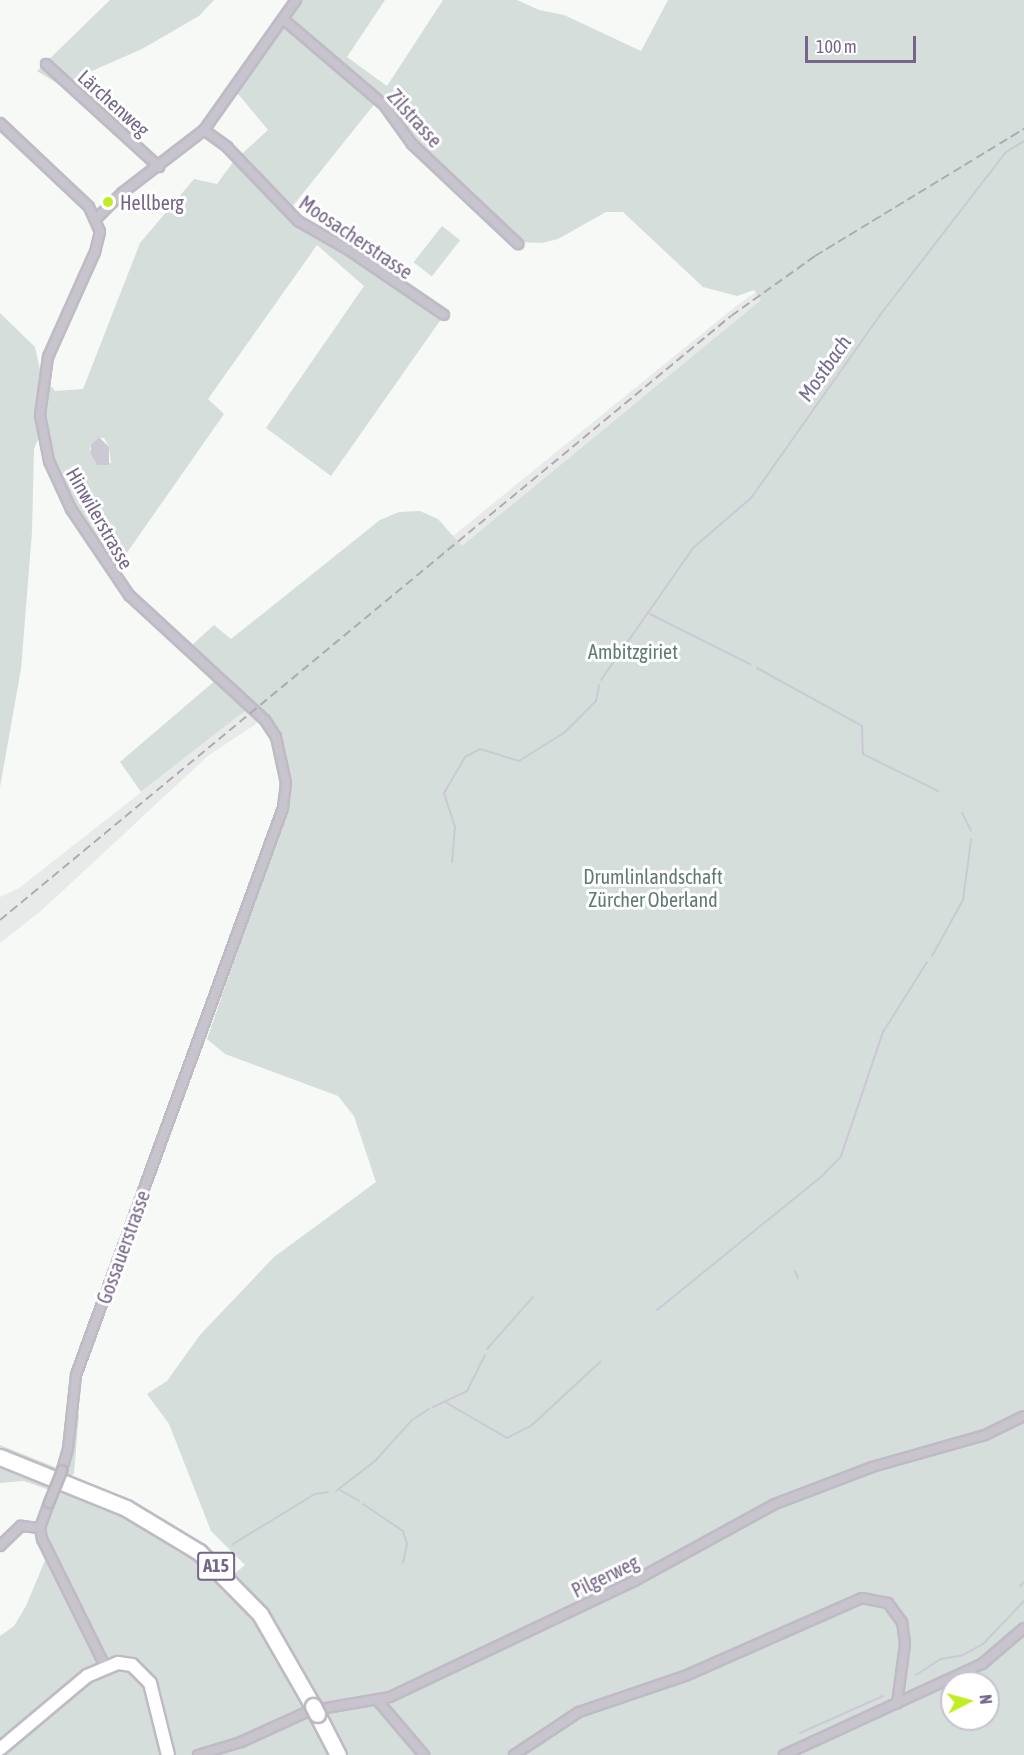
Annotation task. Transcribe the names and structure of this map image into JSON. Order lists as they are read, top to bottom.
{
  "streets": {
    "highway": ["A15"],
    "street": [
      "Lärchenweg",
      "Zilstrasse",
      "Moosacherstrasse",
      "Hinwilerstrasse",
      "Gossauerstrasse",
      "Pilgerweg"
    ]
  },
  "crossings": [
    ["Hinwilerstrasse", "Gossauerstrasse"]
  ],
  "water": ["Mostbach"],
  "parks": ["Ambitzgiriet", "Drumlinlandschaft Zürcher Oberland"],
  "places": ["Hellberg"],
  "scale_bar": "100 m",
  "north": "right"
}
